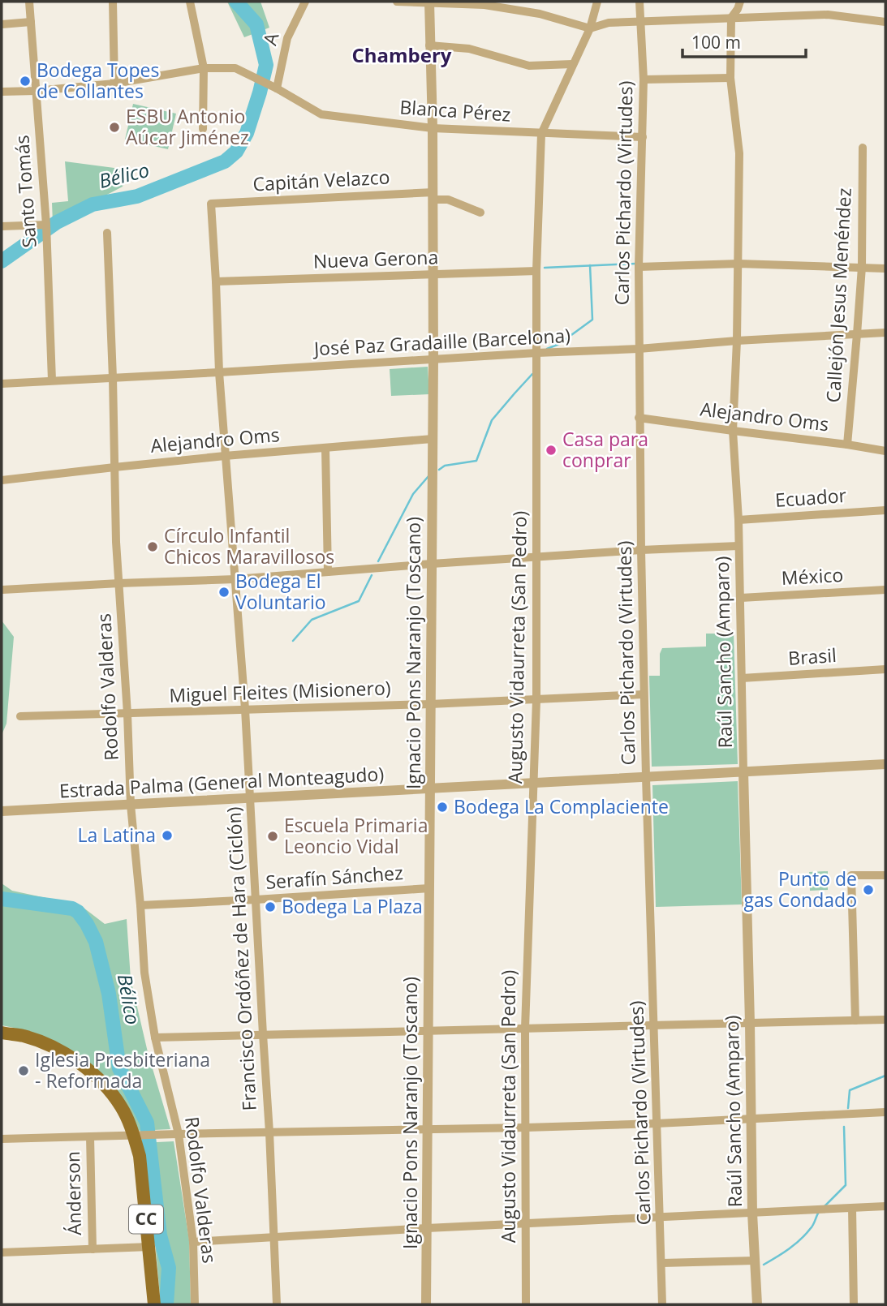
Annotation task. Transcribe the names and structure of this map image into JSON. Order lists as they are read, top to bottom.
{
  "streets": {
    "main road": ["CC"],
    "street": [
      "A",
      "Blanca Pérez",
      "Capitán Velazco",
      "Santo Tomás",
      "Carlos Pichardo (Virtudes)",
      "Nueva Gerona",
      "Callejón Jesus Menéndez",
      "José Paz Gradaille (Barcelona)",
      "Alejandro Oms",
      "Ecuador",
      "México",
      "Augusto Vidaurreta (San Pedro)",
      "Raúl Sancho (Amparo)",
      "Ignacio Pons Naranjo (Toscano)",
      "Brasil",
      "Rodolfo Valderas",
      "Miguel Fleites (Misionero)",
      "Estrada Palma (General Monteagudo)",
      "Serafín Sánchez",
      "Francisco Ordóñez de Hara (Ciclón)",
      "Ánderson"
    ]
  },
  "crossings": [
    ["A", "Blanca Pérez"],
    ["Blanca Pérez", "Carlos Pichardo (Virtudes)"],
    ["Blanca Pérez", "Augusto Vidaurreta (San Pedro)"],
    ["Blanca Pérez", "Ignacio Pons Naranjo (Toscano)"],
    ["Capitán Velazco", "Ignacio Pons Naranjo (Toscano)"],
    ["Capitán Velazco", "Francisco Ordóñez de Hara (Ciclón)"],
    ["Santo Tomás", "José Paz Gradaille (Barcelona)"],
    ["Carlos Pichardo (Virtudes)", "José Paz Gradaille (Barcelona)"],
    ["Carlos Pichardo (Virtudes)", "Alejandro Oms"],
    ["Carlos Pichardo (Virtudes)", "Miguel Fleites (Misionero)"],
    ["Carlos Pichardo (Virtudes)", "Estrada Palma (General Monteagudo)"],
    ["Nueva Gerona", "Augusto Vidaurreta (San Pedro)"],
    ["Nueva Gerona", "Ignacio Pons Naranjo (Toscano)"],
    ["Nueva Gerona", "Francisco Ordóñez de Hara (Ciclón)"],
    ["Callejón Jesus Menéndez", "José Paz Gradaille (Barcelona)"],
    ["Callejón Jesus Menéndez", "Alejandro Oms"],
    ["José Paz Gradaille (Barcelona)", "Augusto Vidaurreta (San Pedro)"],
    ["José Paz Gradaille (Barcelona)", "Raúl Sancho (Amparo)"],
    ["José Paz Gradaille (Barcelona)", "Ignacio Pons Naranjo (Toscano)"],
    ["José Paz Gradaille (Barcelona)", "Rodolfo Valderas"],
    ["José Paz Gradaille (Barcelona)", "Francisco Ordóñez de Hara (Ciclón)"],
    ["Alejandro Oms", "Raúl Sancho (Amparo)"],
    ["Alejandro Oms", "Ignacio Pons Naranjo (Toscano)"],
    ["Alejandro Oms", "Rodolfo Valderas"],
    ["Alejandro Oms", "Francisco Ordóñez de Hara (Ciclón)"],
    ["Ecuador", "Raúl Sancho (Amparo)"],
    ["México", "Raúl Sancho (Amparo)"],
    ["Augusto Vidaurreta (San Pedro)", "Miguel Fleites (Misionero)"],
    ["Augusto Vidaurreta (San Pedro)", "Estrada Palma (General Monteagudo)"],
    ["Raúl Sancho (Amparo)", "Brasil"],
    ["Raúl Sancho (Amparo)", "Estrada Palma (General Monteagudo)"],
    ["Ignacio Pons Naranjo (Toscano)", "Miguel Fleites (Misionero)"],
    ["Ignacio Pons Naranjo (Toscano)", "Estrada Palma (General Monteagudo)"],
    ["Ignacio Pons Naranjo (Toscano)", "Serafín Sánchez"],
    ["Rodolfo Valderas", "Miguel Fleites (Misionero)"],
    ["Rodolfo Valderas", "Estrada Palma (General Monteagudo)"],
    ["Rodolfo Valderas", "Serafín Sánchez"],
    ["Miguel Fleites (Misionero)", "Francisco Ordóñez de Hara (Ciclón)"],
    ["Estrada Palma (General Monteagudo)", "Francisco Ordóñez de Hara (Ciclón)"],
    ["Serafín Sánchez", "Francisco Ordóñez de Hara (Ciclón)"]
  ],
  "districts": ["Chambery"],
  "water": ["Bélico"],
  "places": [
    "Bodega Topes de Collantes",
    "ESBU Antonio Aúcar Jiménez",
    "Casa para conprar",
    "Círculo Infantil Chicos Maravillosos",
    "Bodega El Voluntario",
    "Bodega La Complaciente",
    "La Latina",
    "Escuela Primaria Leoncio Vidal",
    "Punto de gas Condado",
    "Bodega La Plaza",
    "Iglesia Presbiteriana - Reformada"
  ],
  "scale_bar": "100 m"
}
